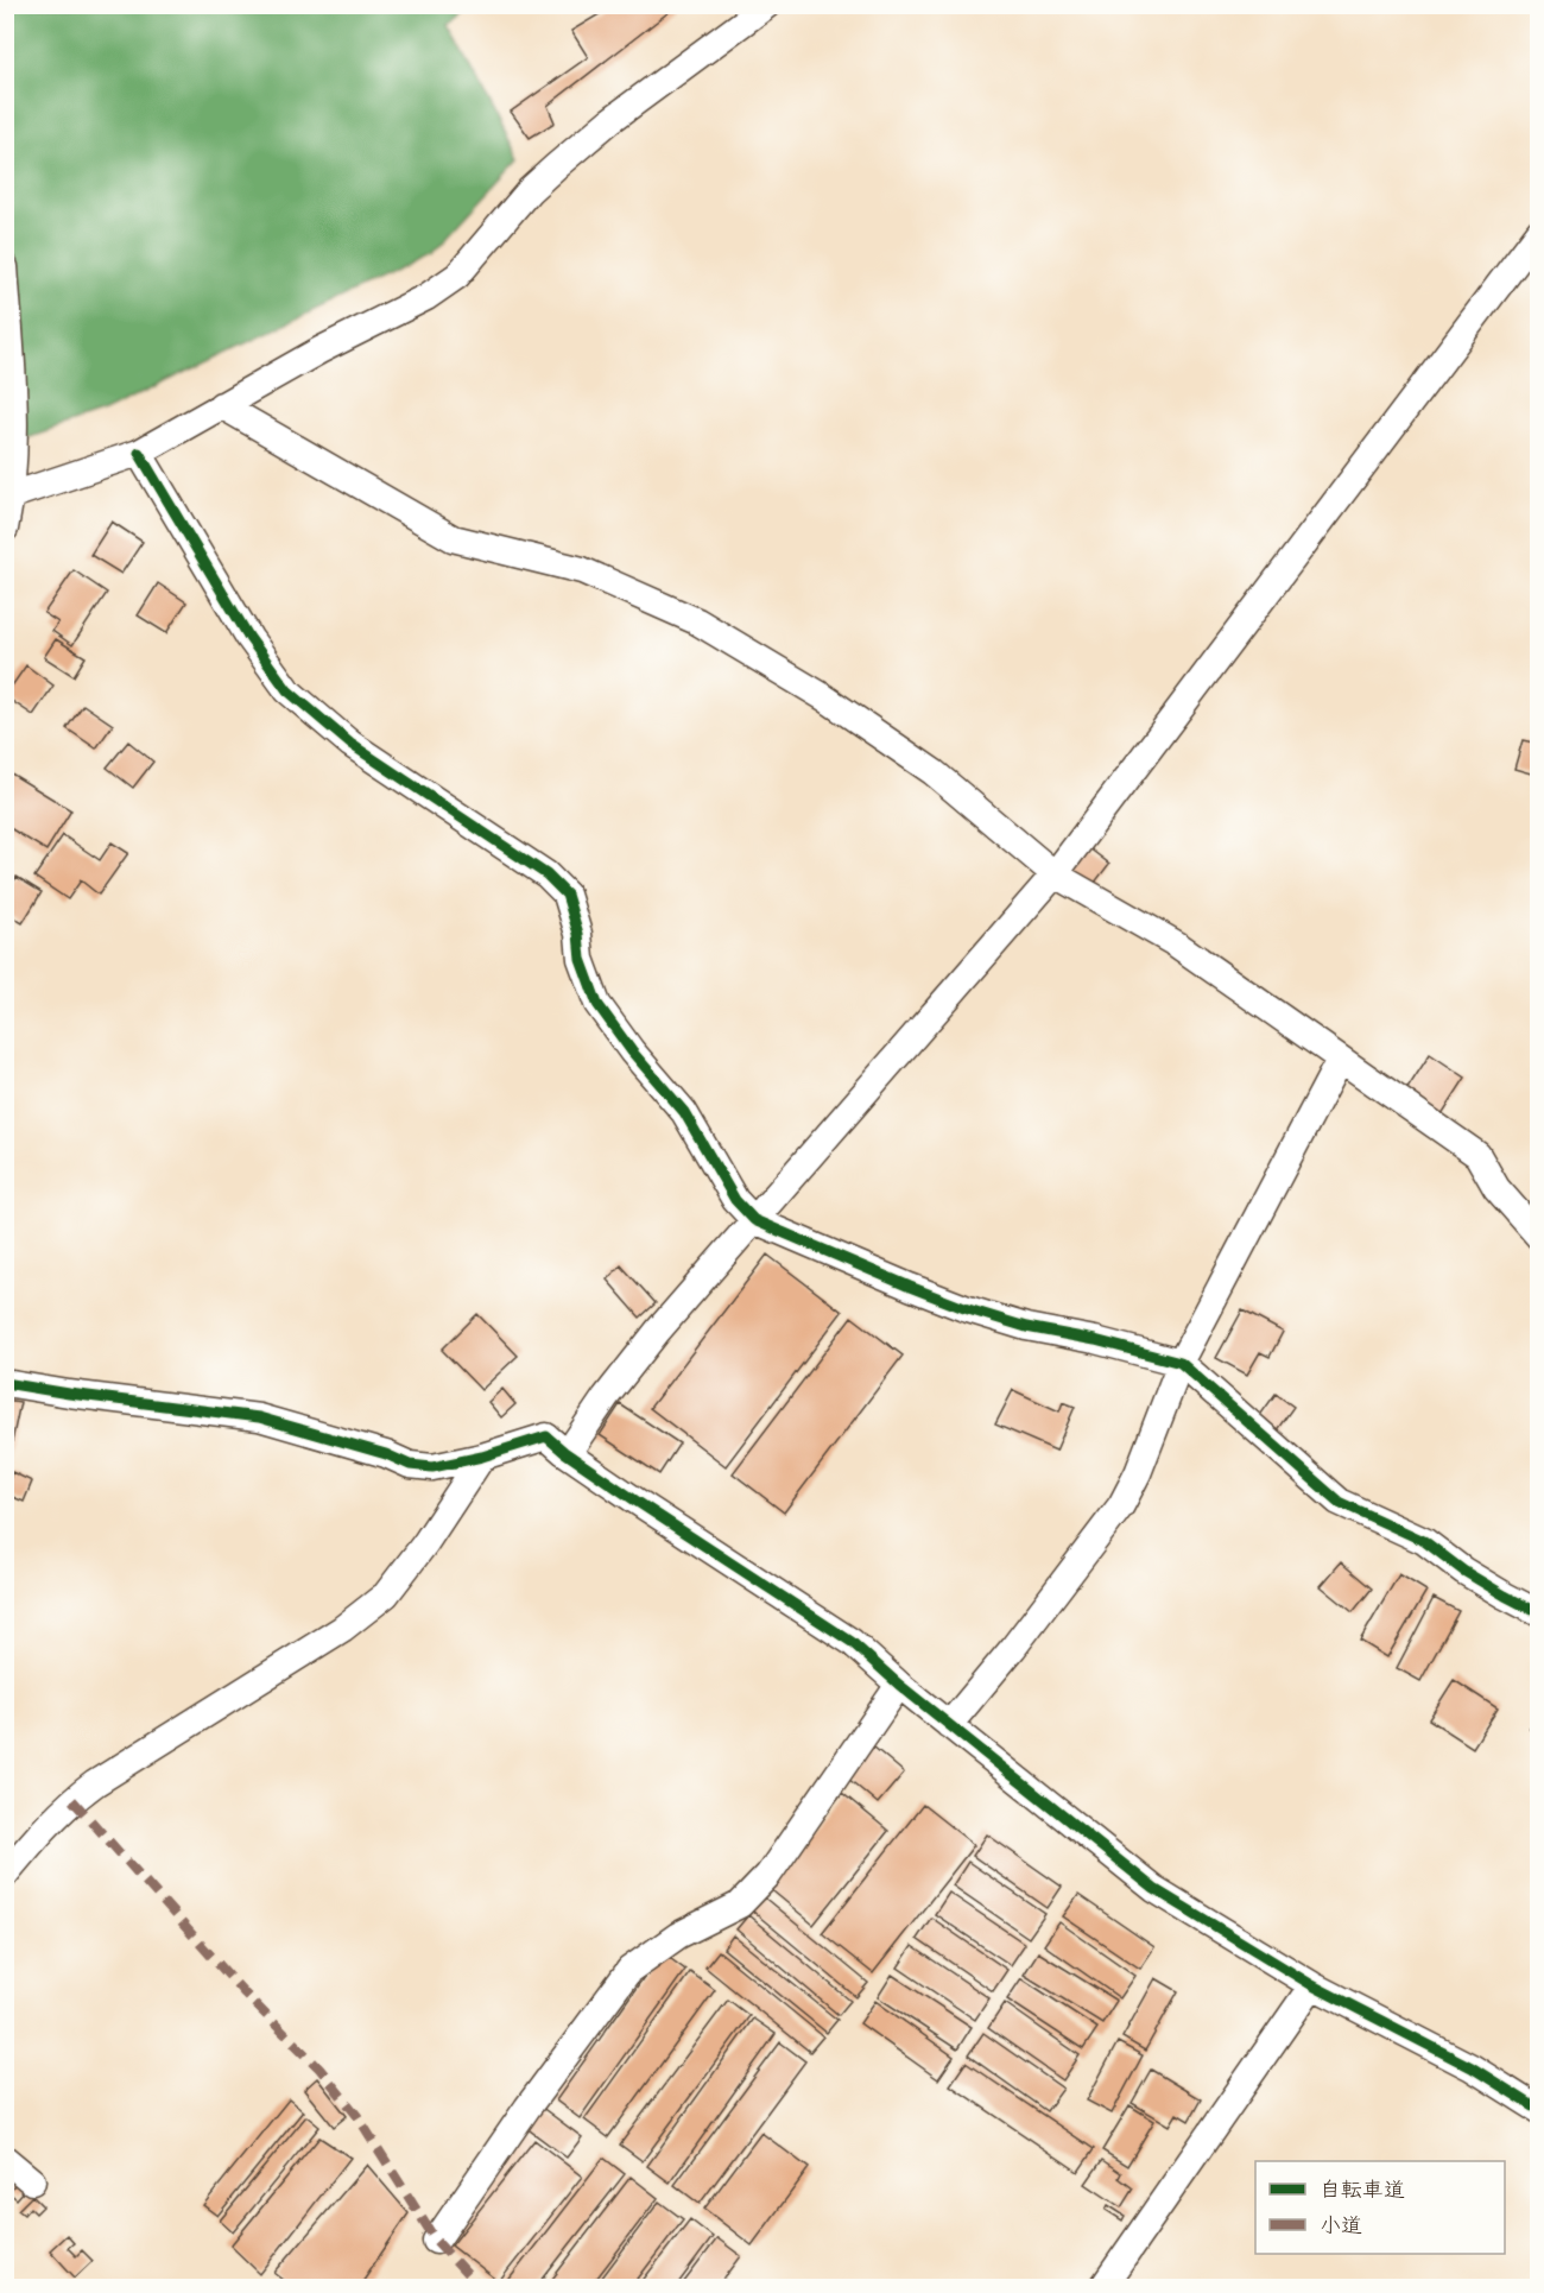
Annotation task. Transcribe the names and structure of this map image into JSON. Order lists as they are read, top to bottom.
{
  "legend": ["自転車道", "小道"]
}
